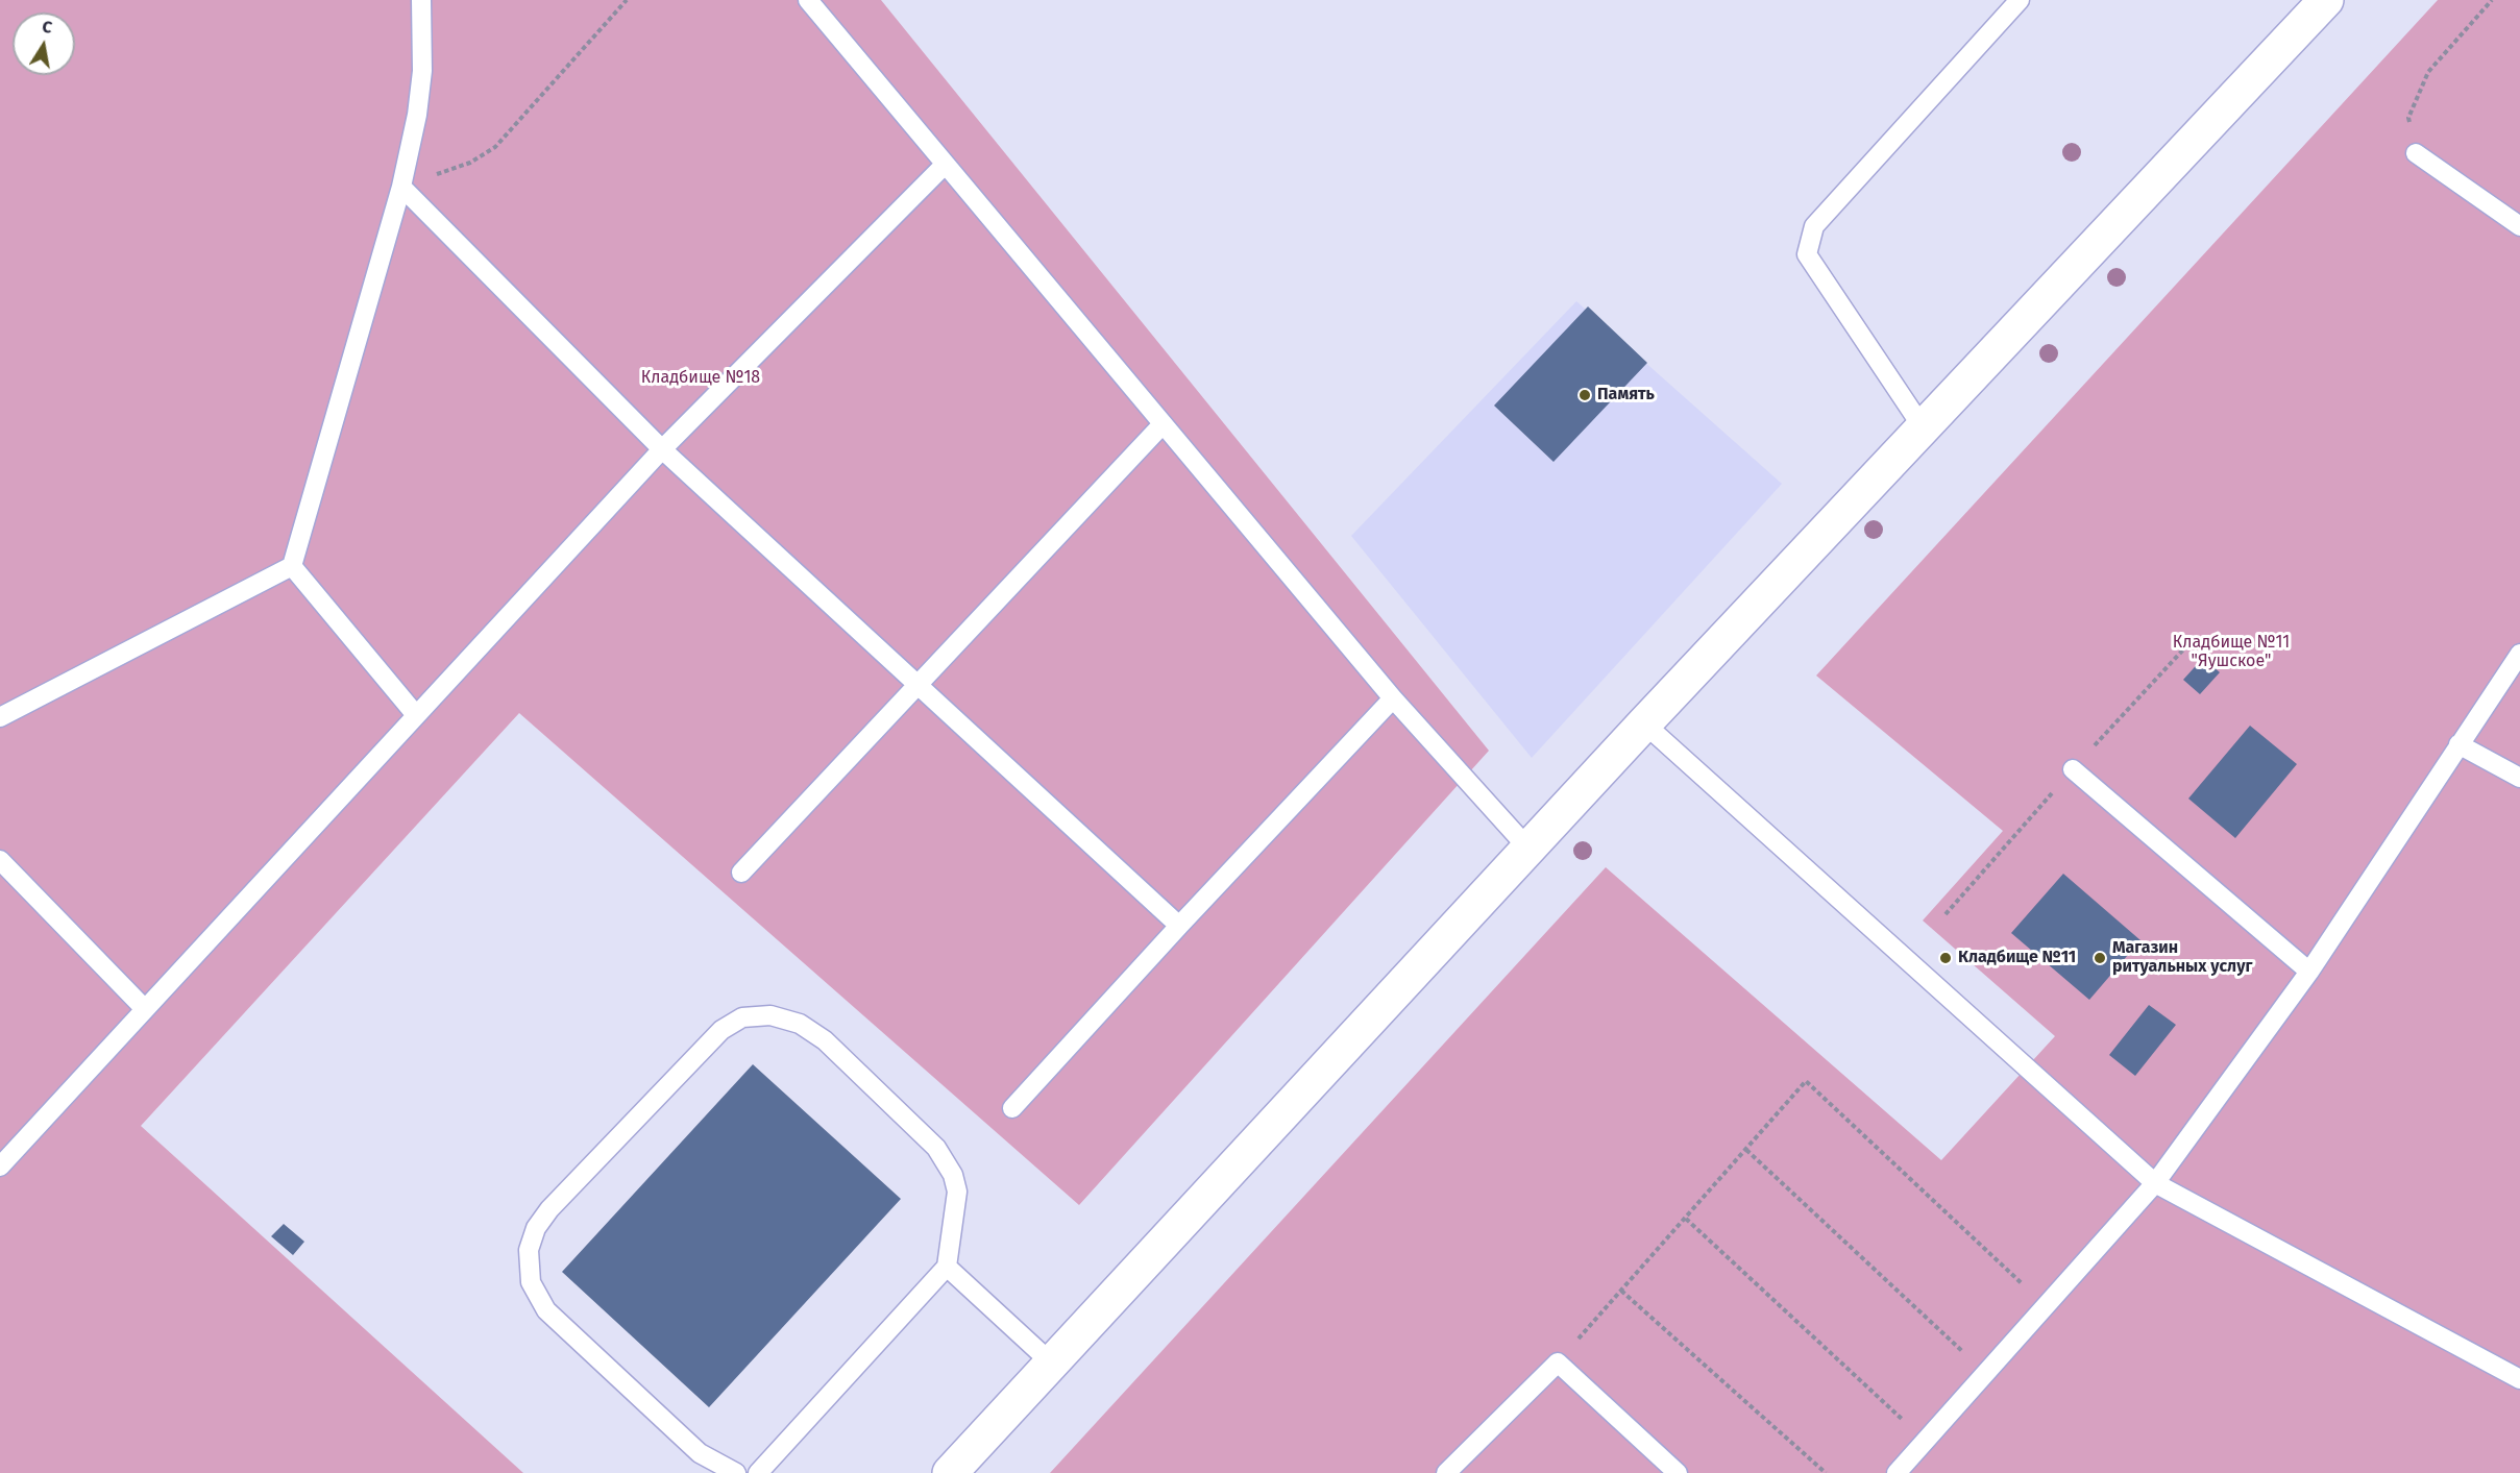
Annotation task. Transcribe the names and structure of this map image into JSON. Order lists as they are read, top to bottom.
{
  "parks": ["Кладбище №18", "Кладбище №11 \"Яушское\""],
  "places": ["Память", "Кладбище №11", "Магазин ритуальных услуг"],
  "north": "top"
}
